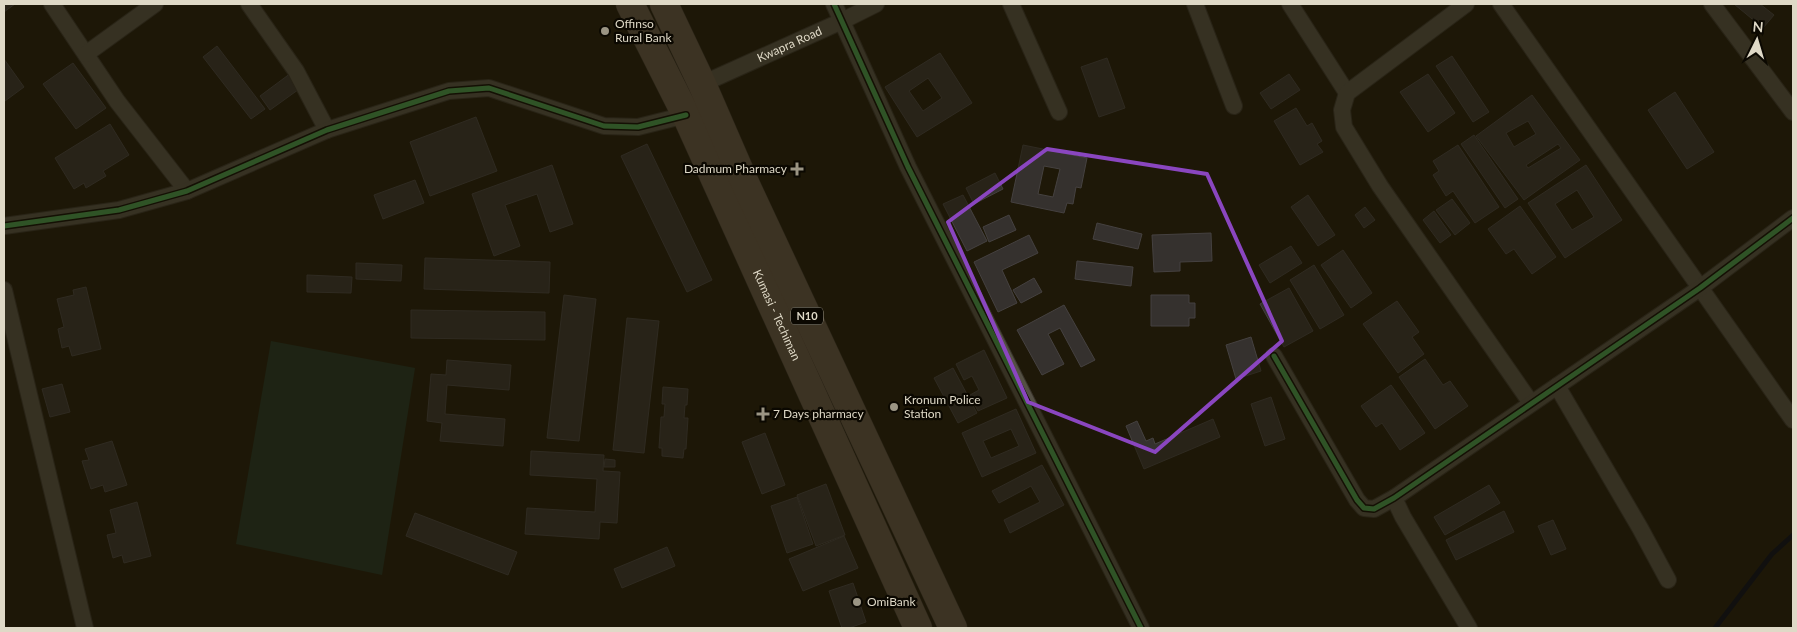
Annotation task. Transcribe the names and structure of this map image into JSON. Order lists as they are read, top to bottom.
{
  "streets": {
    "highway": ["Kumasi - Techiman", "N10"],
    "street": ["Kwapra Road"]
  },
  "crossings": [
    ["Kwapra Road", "N10"]
  ],
  "places": {
    "other": ["Offinso Rural Bank", "Kronum Police Station", "OmiBank"],
    "health": ["Dadmum Pharmacy", "7 Days pharmacy"]
  },
  "north": "top"
}
